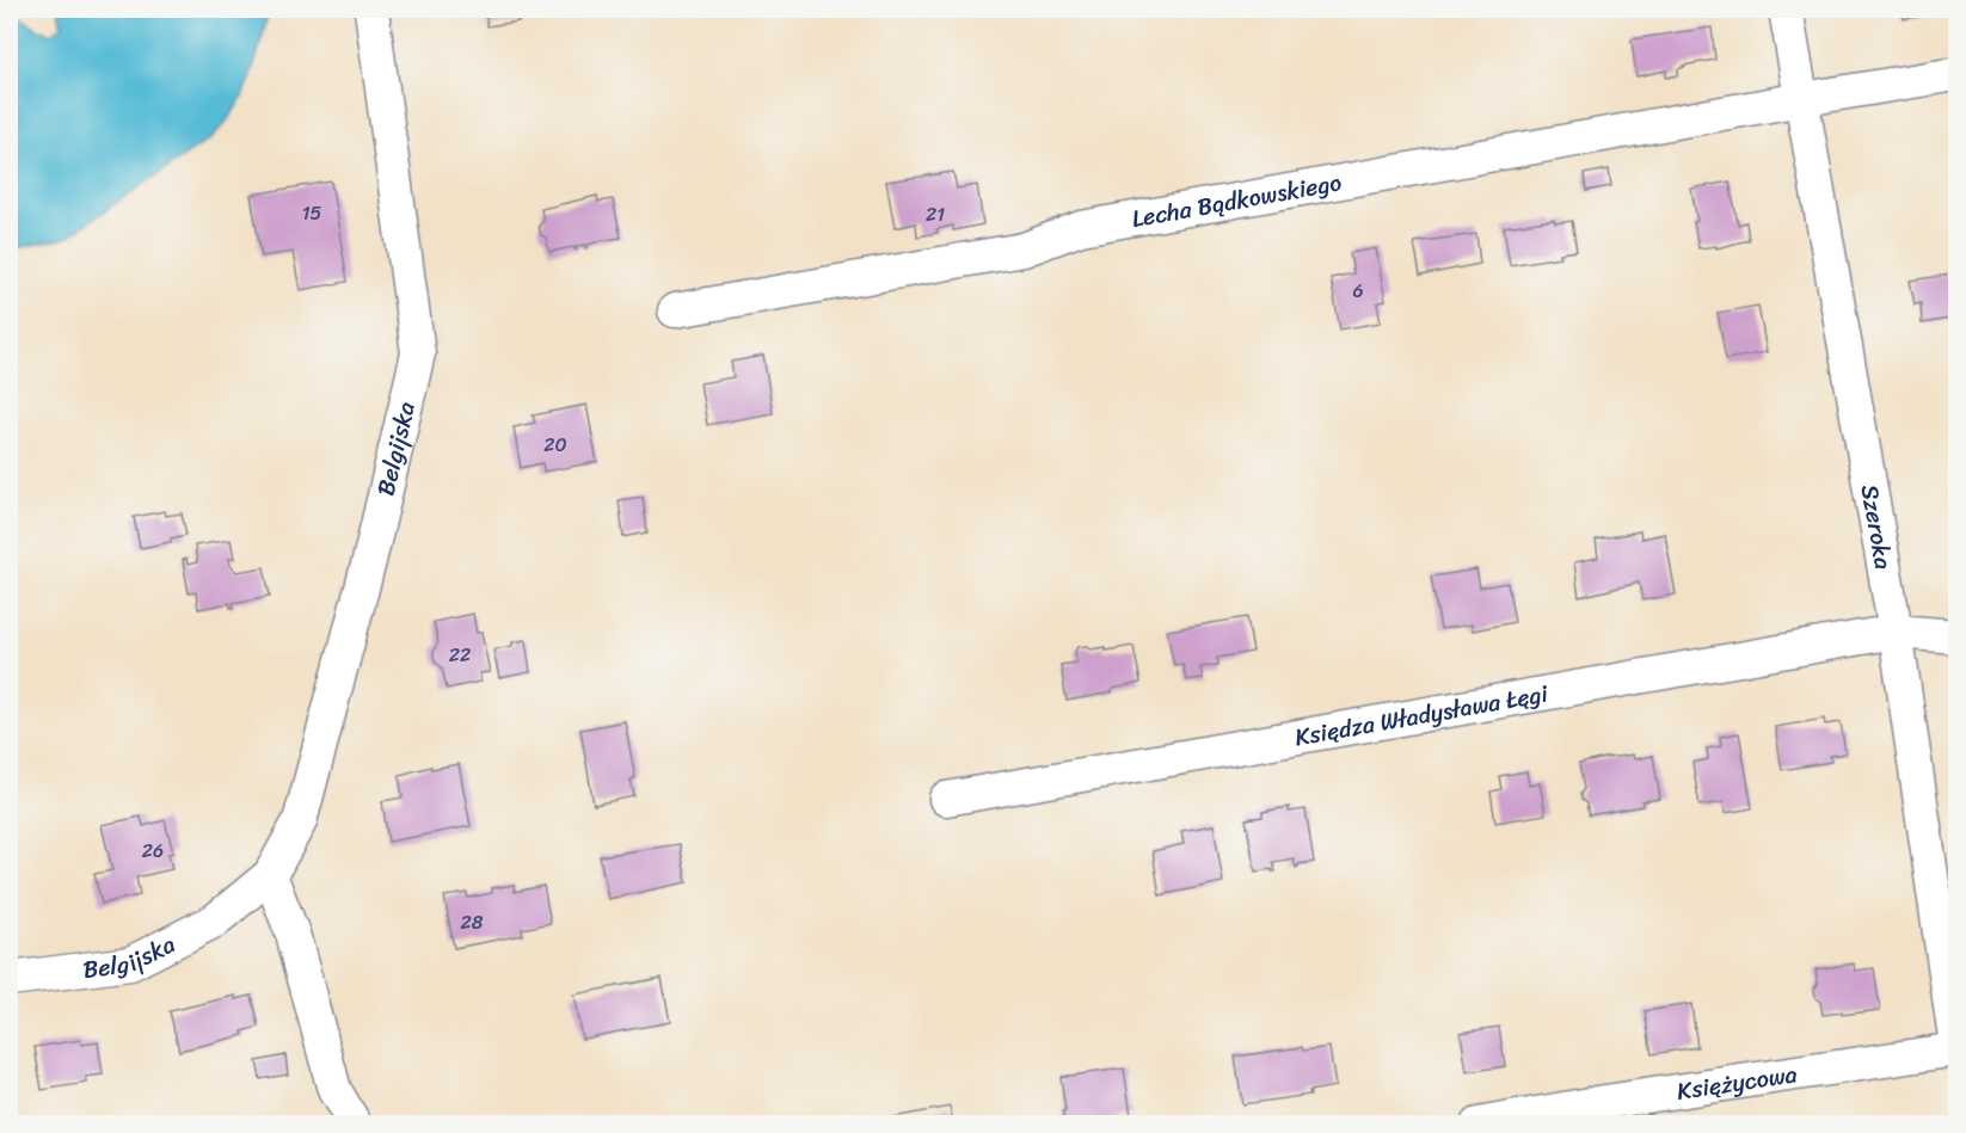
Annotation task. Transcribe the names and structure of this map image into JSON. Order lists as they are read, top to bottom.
{
  "streets": {
    "street": [
      "Lecha Bądkowskiego",
      "Belgijska",
      "Szeroka",
      "Księdza Władysława Łęgi",
      "Księżycowa"
    ]
  },
  "crossings": [
    ["Lecha Bądkowskiego", "Szeroka"],
    ["Szeroka", "Księdza Władysława Łęgi"],
    ["Szeroka", "Księżycowa"]
  ],
  "house_numbers": [
    "15",
    "21",
    "6",
    "20",
    "22",
    "26",
    "28"
  ]
}
